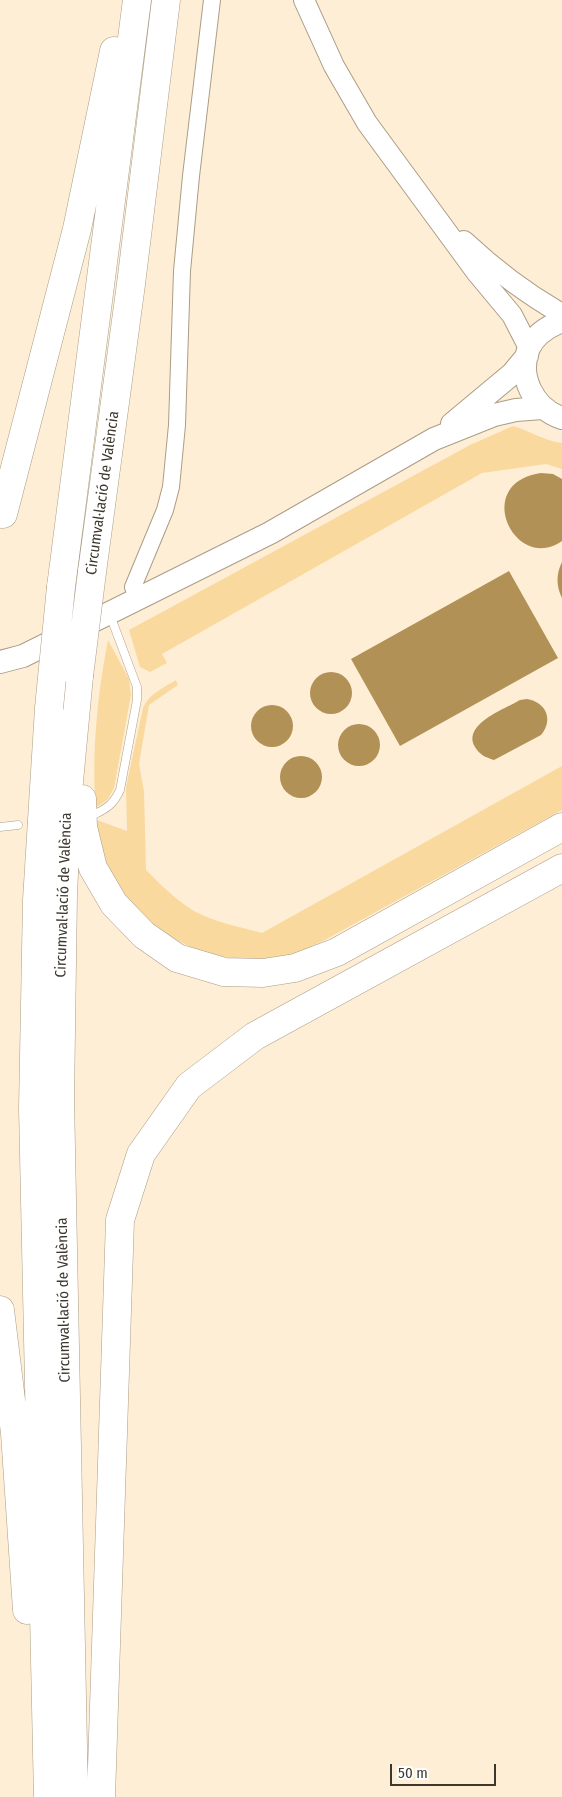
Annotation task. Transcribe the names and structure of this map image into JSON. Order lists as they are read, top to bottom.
{
  "streets": {
    "highway": ["Circumval·lació de València"]
  },
  "scale_bar": "50 m"
}
